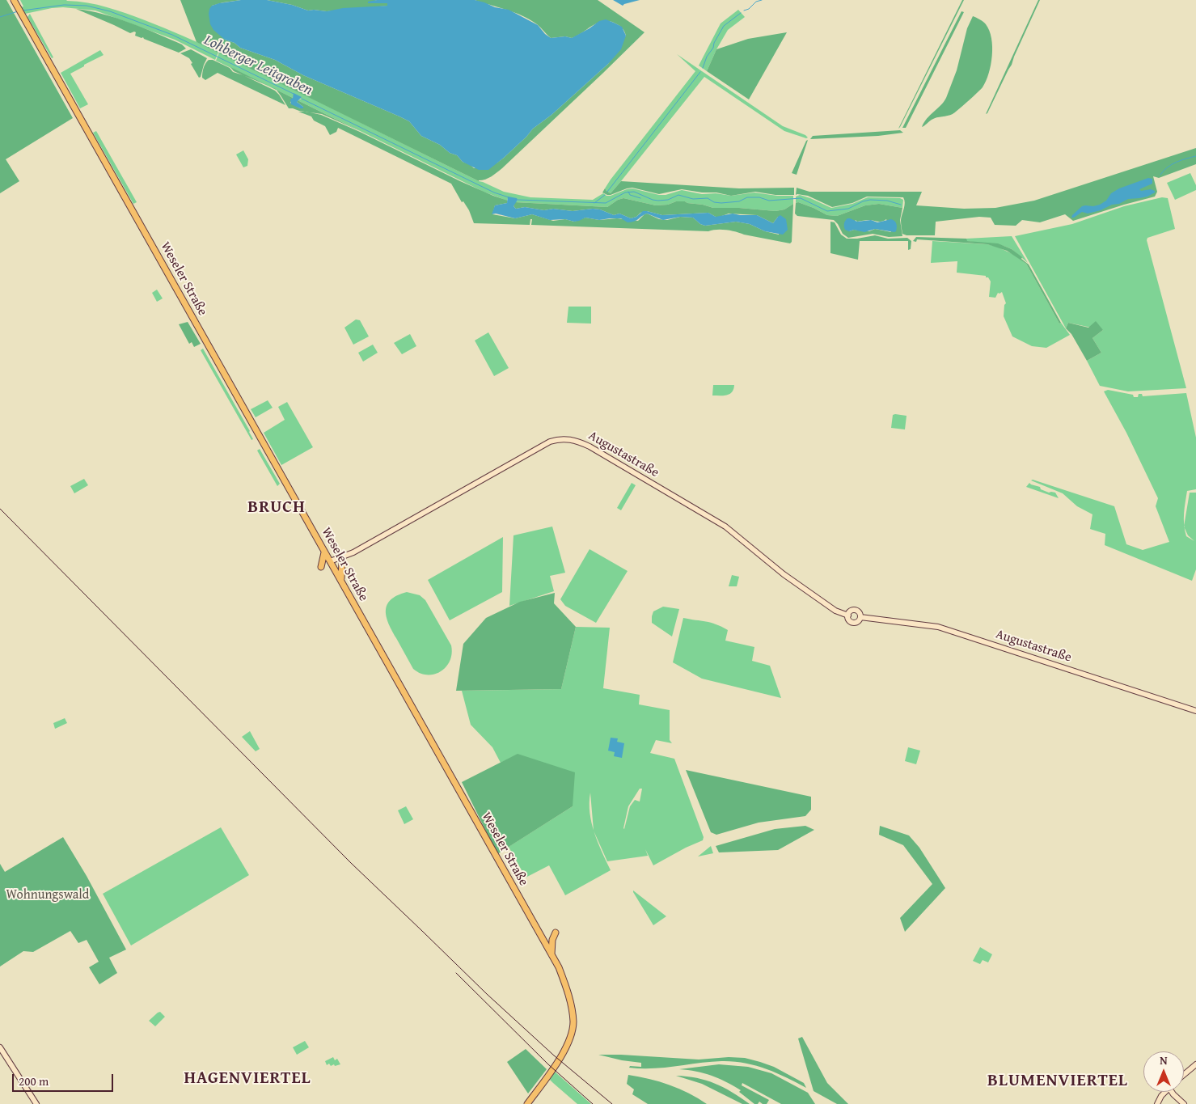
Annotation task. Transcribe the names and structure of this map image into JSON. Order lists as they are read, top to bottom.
{
  "streets": {
    "main road": ["Weseler Straße", "Augustastraße"]
  },
  "crossings": [
    ["Weseler Straße", "Augustastraße"]
  ],
  "districts": ["BRUCH", "HAGENVIERTEL", "BLUMENVIERTEL"],
  "water": ["Lohberger Leitgraben"],
  "parks": ["Wohnungswald"],
  "scale_bar": "200 m",
  "north": "top"
}
